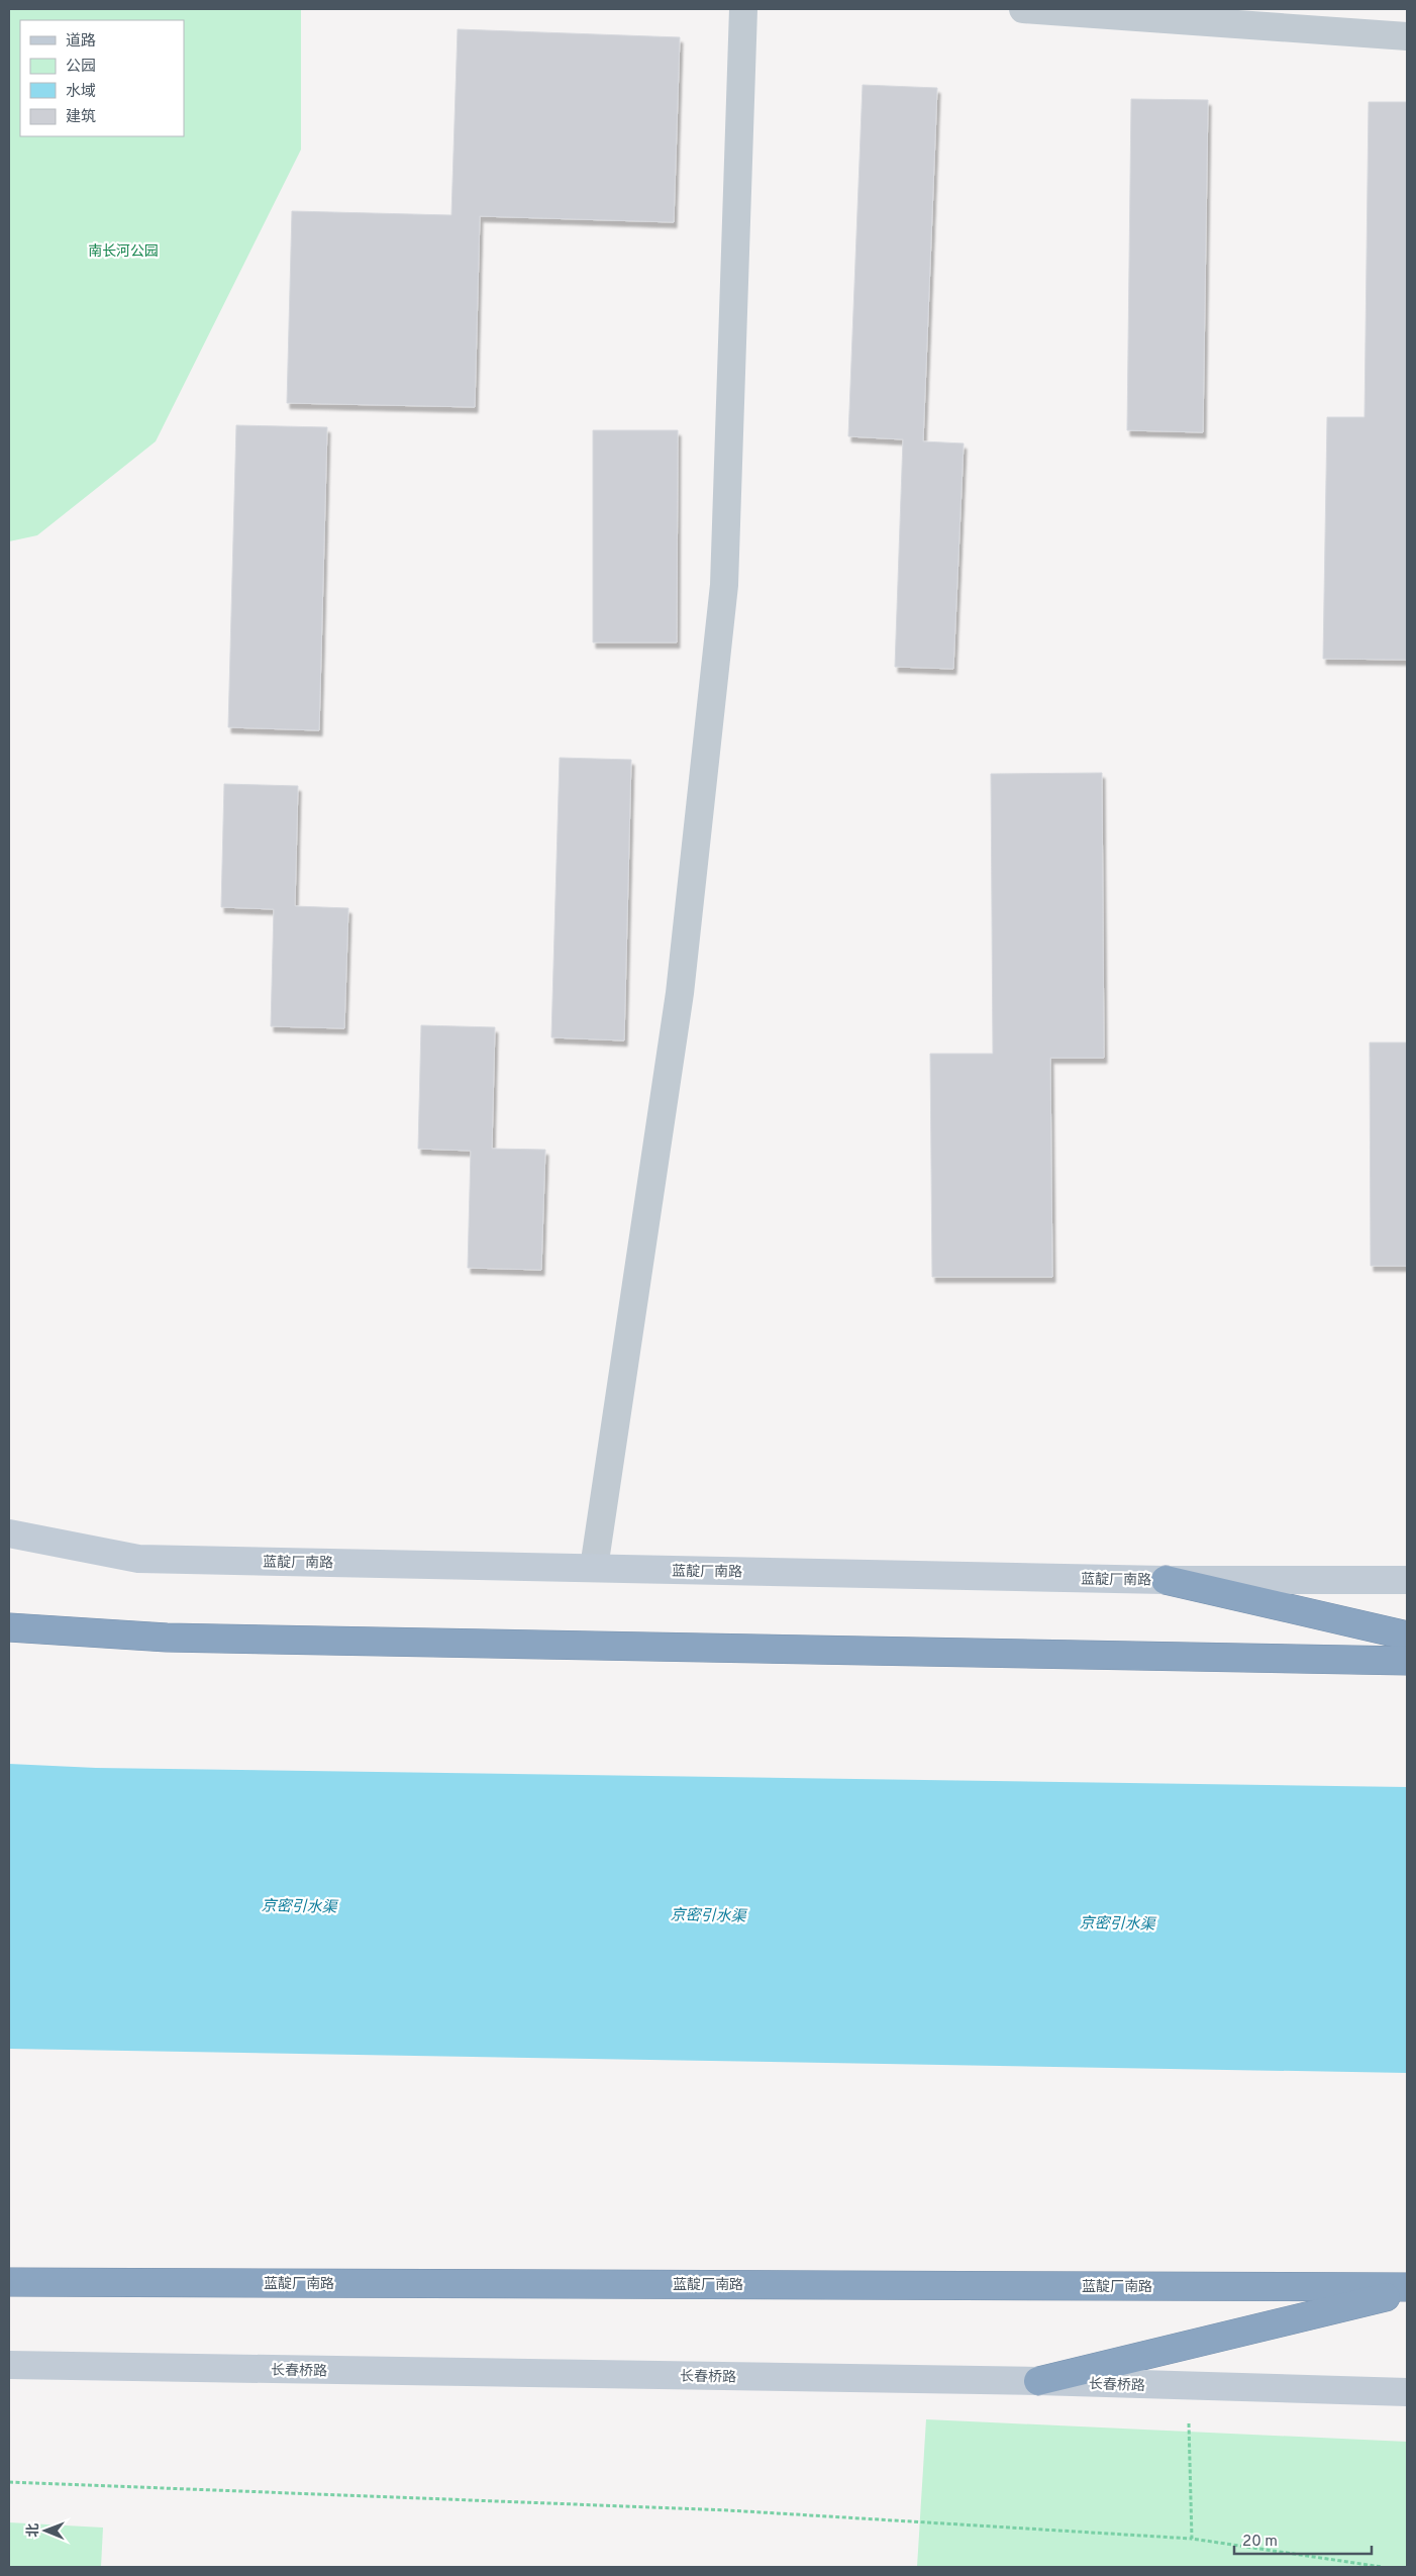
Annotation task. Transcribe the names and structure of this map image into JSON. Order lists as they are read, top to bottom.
{
  "streets": {
    "highway": ["蓝靛厂南路"],
    "street": ["长春桥路"]
  },
  "water": ["京密引水渠"],
  "parks": ["南长河公园"],
  "legend": [
    "道路",
    "公园",
    "水域",
    "建筑"
  ],
  "scale_bar": "20 m",
  "north": "left"
}
